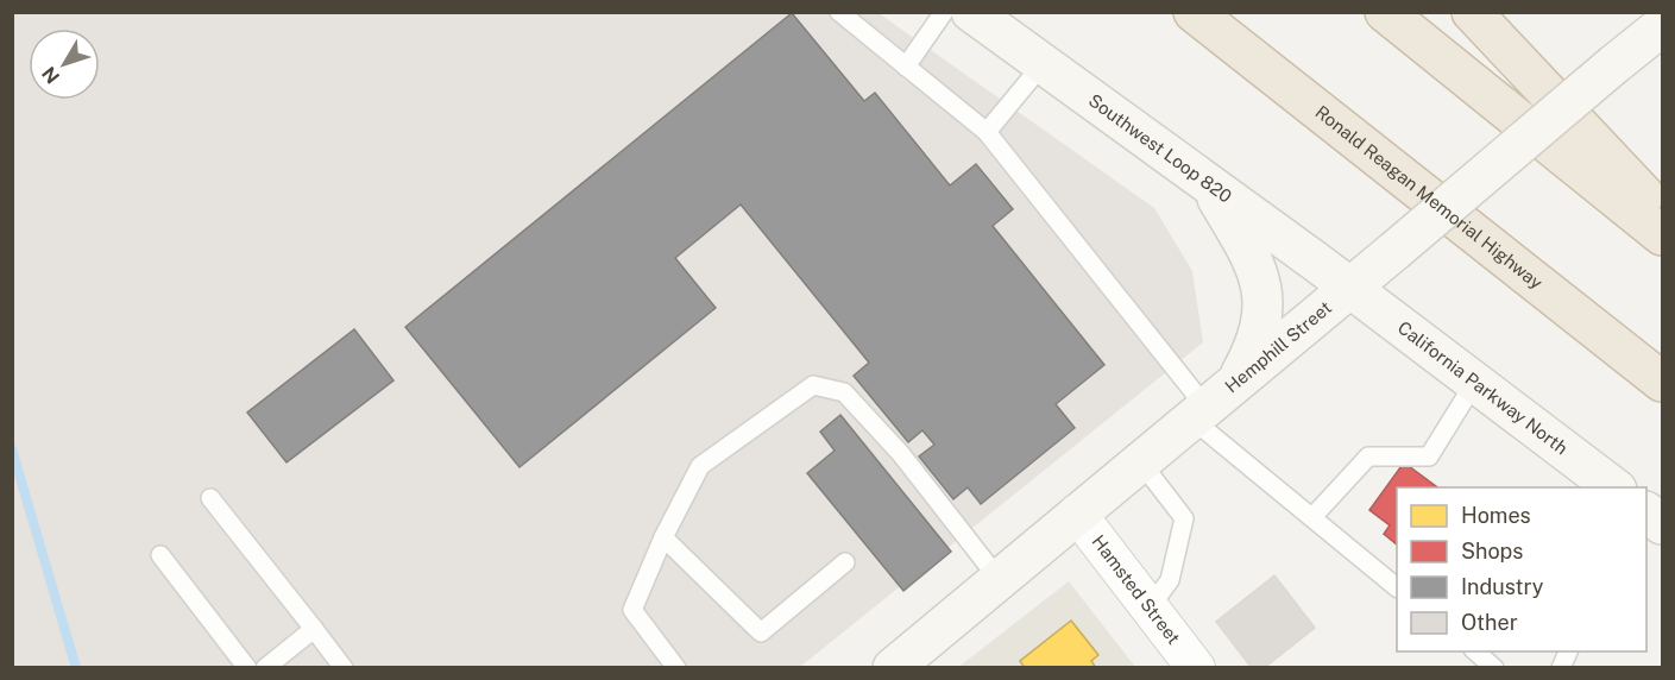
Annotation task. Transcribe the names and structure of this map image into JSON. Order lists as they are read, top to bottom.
{
  "streets": {
    "highway": ["Ronald Reagan Memorial Highway"],
    "main road": ["Southwest Loop 820", "Hemphill Street", "California Parkway North"],
    "street": ["Hamsted Street"]
  },
  "crossings": [
    ["Southwest Loop 820", "Hemphill Street"],
    ["Southwest Loop 820", "California Parkway North"],
    ["Hemphill Street", "California Parkway North"],
    ["Hemphill Street", "Hamsted Street"]
  ],
  "legend": [
    "Homes",
    "Shops",
    "Industry",
    "Other"
  ],
  "north": "bottom left"
}
